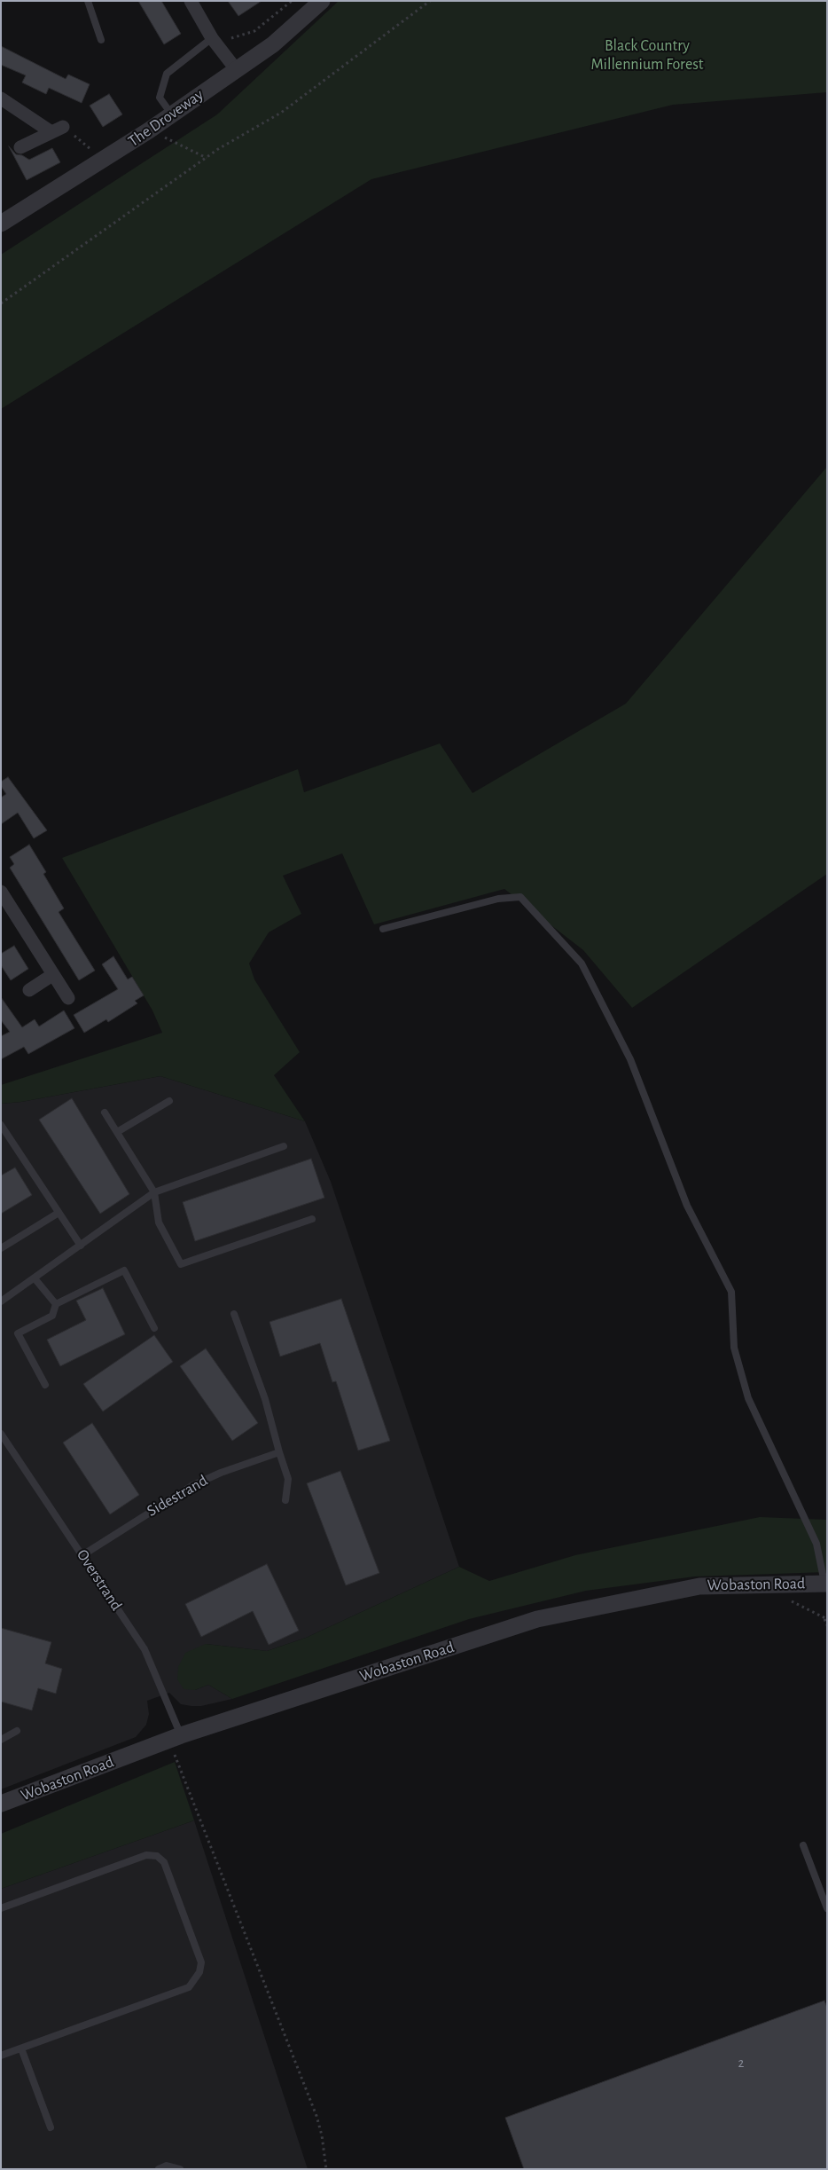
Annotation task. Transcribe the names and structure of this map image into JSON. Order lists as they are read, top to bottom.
{
  "streets": {
    "street": ["The Droveway", "Wobaston Road"],
    "lane": ["Sidestrand", "Overstrand"]
  },
  "crossings": [
    ["Sidestrand", "Overstrand"],
    ["Overstrand", "Wobaston Road"]
  ],
  "parks": ["Black Country Millennium Forest"],
  "house_numbers": ["2"]
}
